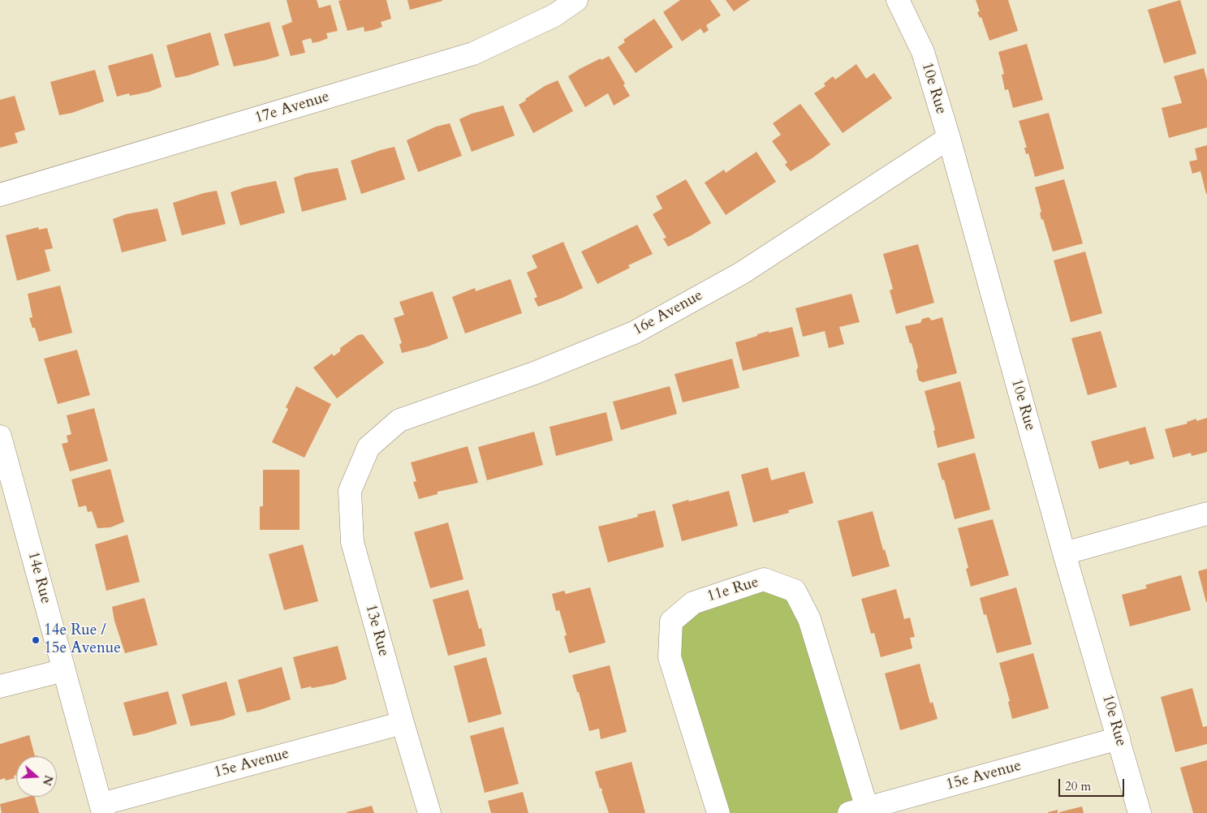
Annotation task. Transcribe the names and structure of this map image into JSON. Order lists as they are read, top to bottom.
{
  "streets": {
    "street": [
      "10e Rue",
      "17e Avenue",
      "16e Avenue",
      "14e Rue",
      "11e Rue",
      "13e Rue",
      "15e Avenue"
    ]
  },
  "crossings": [
    ["10e Rue", "16e Avenue"],
    ["10e Rue", "15e Avenue"],
    ["16e Avenue", "13e Rue"],
    ["14e Rue", "15e Avenue"],
    ["11e Rue", "15e Avenue"],
    ["13e Rue", "15e Avenue"]
  ],
  "places": ["14e Rue / 15e Avenue"],
  "scale_bar": "20 m",
  "north": "right"
}
